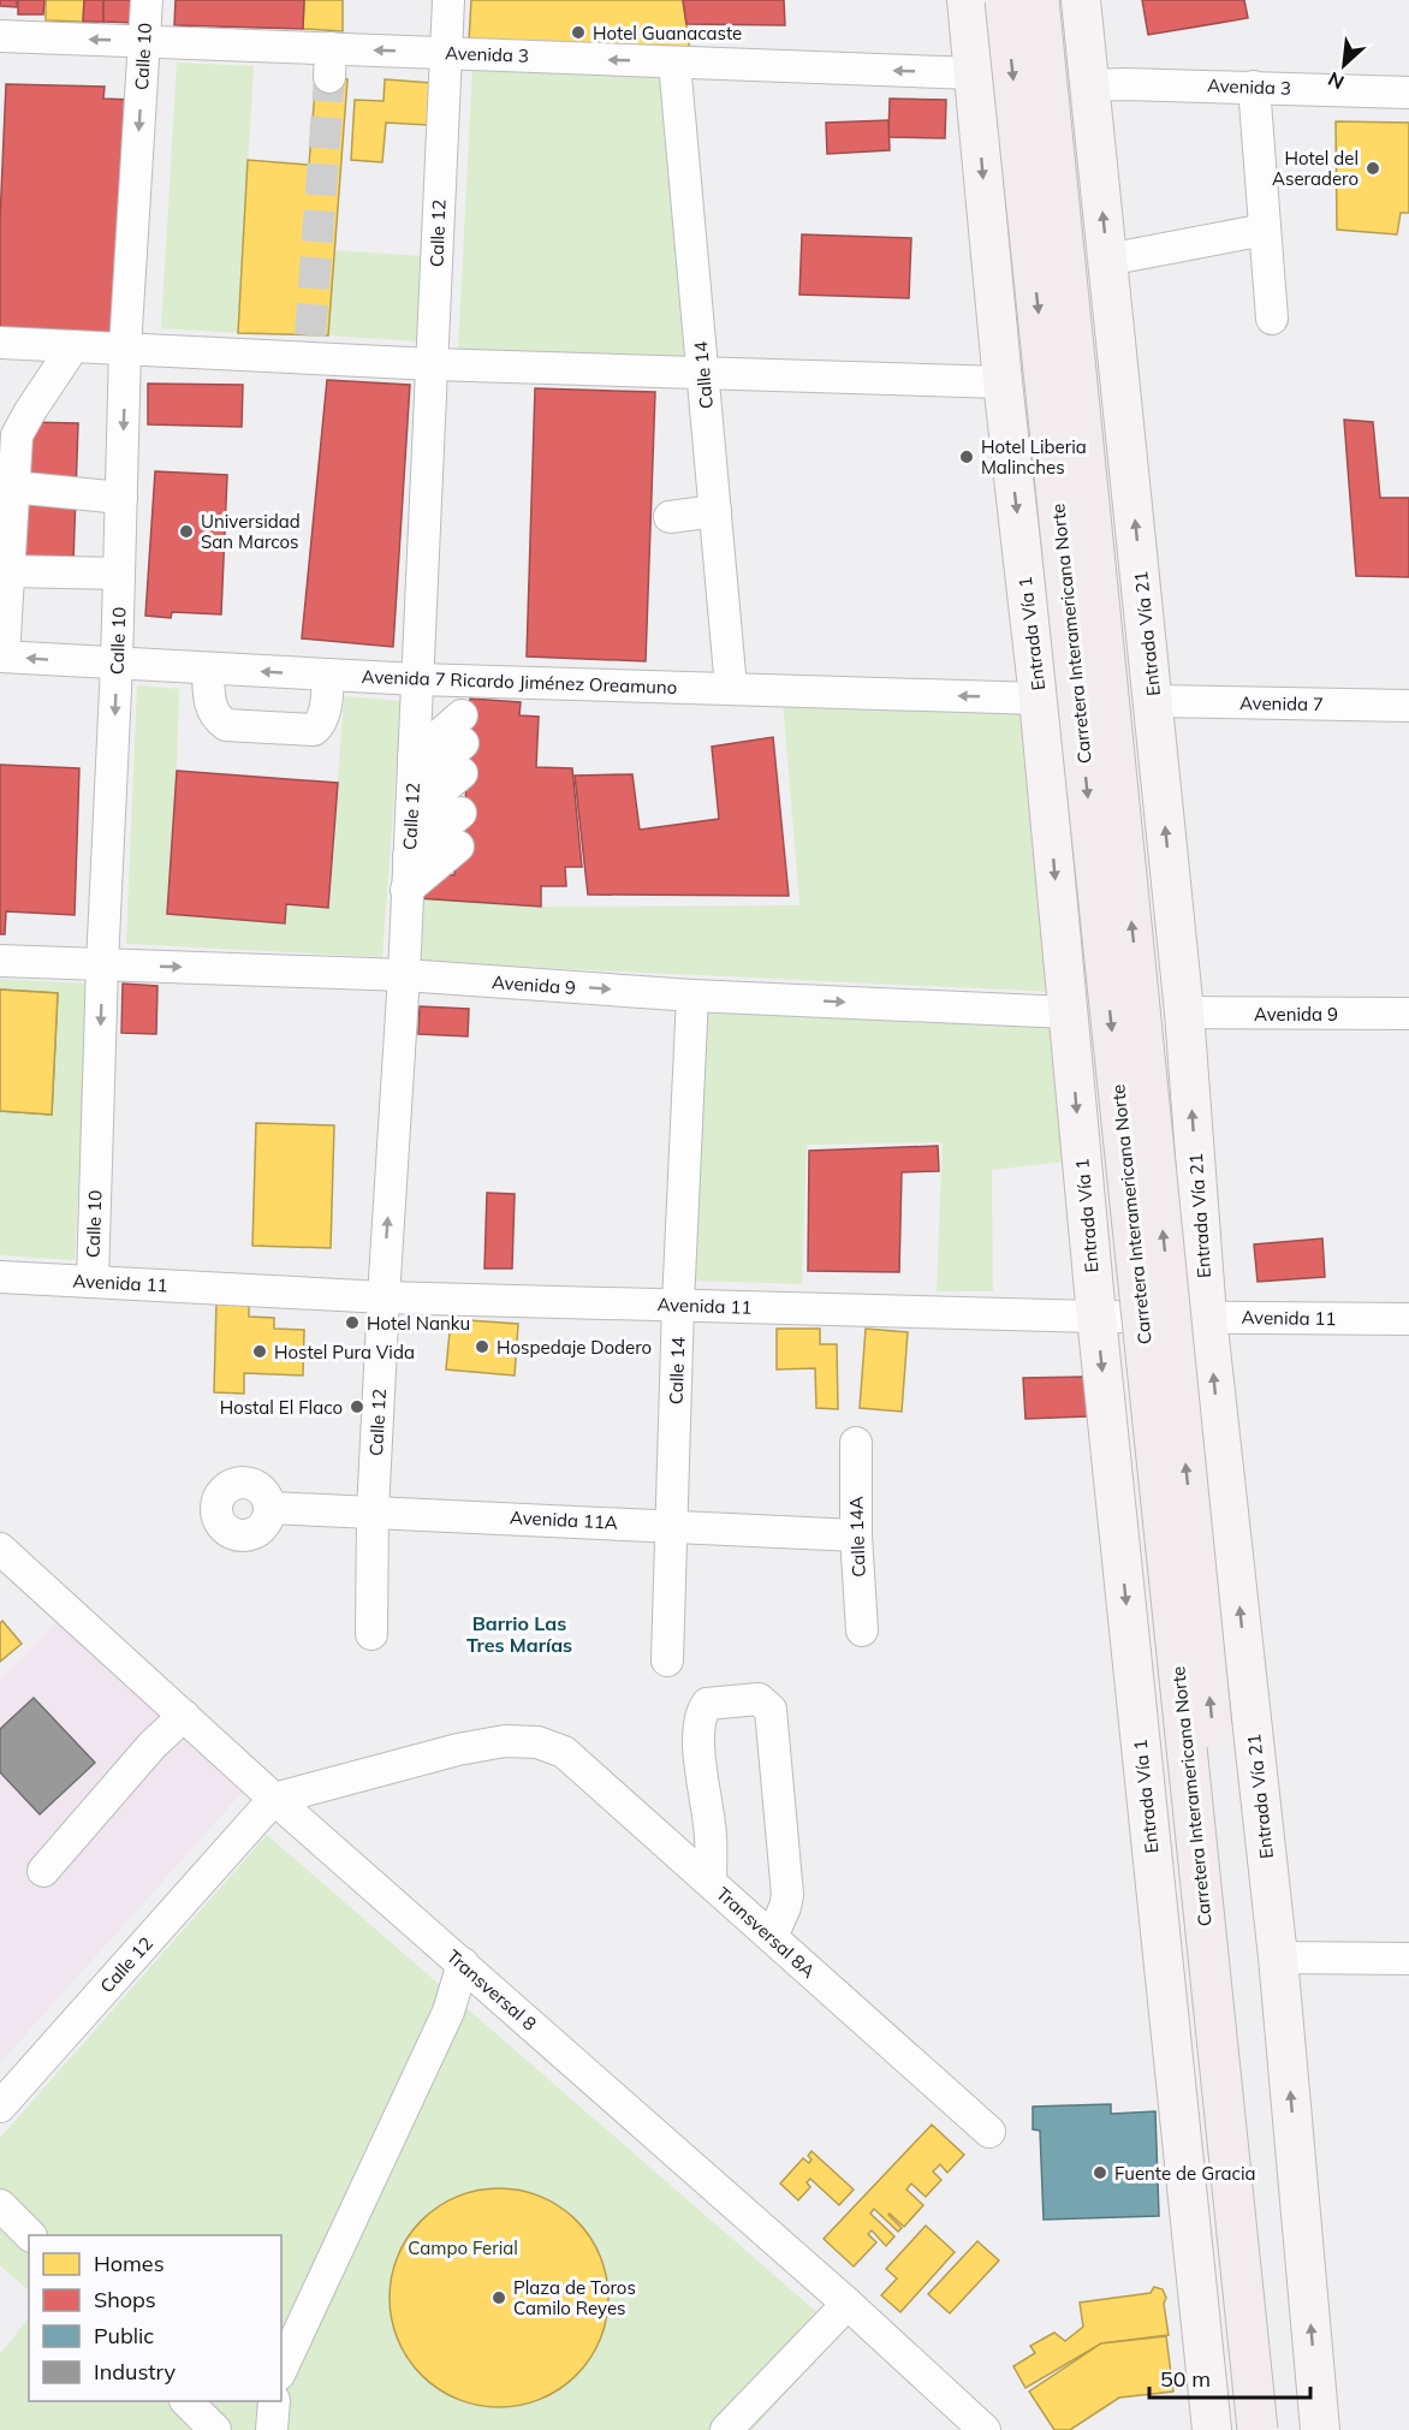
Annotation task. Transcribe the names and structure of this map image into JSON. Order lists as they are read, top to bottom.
{
  "streets": {
    "highway": ["Carretera Interamericana Norte"],
    "main road": ["Entrada Vía 1", "Entrada Vía 21"],
    "street": [
      "Avenida 3",
      "Calle 10",
      "Calle 12",
      "Calle 14",
      "Avenida 7 Ricardo Jiménez Oreamuno",
      "Avenida 7",
      "Avenida 9",
      "Avenida 11",
      "Avenida 11A",
      "Calle 14A",
      "Transversal 8A",
      "Transversal 8"
    ]
  },
  "crossings": [
    ["Avenida 3", "Calle 10"],
    ["Avenida 3", "Calle 12"],
    ["Avenida 3", "Calle 14"],
    ["Avenida 3", "Entrada Vía 1"],
    ["Avenida 3", "Entrada Vía 21"],
    ["Calle 10", "Avenida 7 Ricardo Jiménez Oreamuno"],
    ["Calle 10", "Avenida 9"],
    ["Calle 10", "Avenida 11"],
    ["Calle 12", "Avenida 7 Ricardo Jiménez Oreamuno"],
    ["Calle 12", "Avenida 9"],
    ["Calle 12", "Avenida 11"],
    ["Calle 12", "Avenida 11A"],
    ["Calle 12", "Transversal 8A"],
    ["Calle 12", "Transversal 8"],
    ["Calle 14", "Avenida 7 Ricardo Jiménez Oreamuno"],
    ["Calle 14", "Avenida 9"],
    ["Calle 14", "Avenida 11"],
    ["Calle 14", "Avenida 11A"],
    ["Entrada Vía 1", "Avenida 7 Ricardo Jiménez Oreamuno"],
    ["Entrada Vía 1", "Avenida 9"],
    ["Entrada Vía 1", "Avenida 11"],
    ["Entrada Vía 21", "Avenida 7"],
    ["Entrada Vía 21", "Avenida 9"],
    ["Entrada Vía 21", "Avenida 11"],
    ["Avenida 11A", "Calle 14A"],
    ["Transversal 8A", "Transversal 8"]
  ],
  "one_way": [
    "Avenida 3",
    "Calle 10",
    "Entrada Vía 1",
    "Entrada Vía 21",
    "Avenida 9"
  ],
  "districts": ["Barrio Las Tres Marías"],
  "parks": ["Campo Ferial"],
  "places": [
    "Hotel Guanacaste",
    "Hotel del Aseradero",
    "Hotel Liberia Malinches",
    "Universidad San Marcos",
    "Hotel Nanku",
    "Hospedaje Dodero",
    "Hostel Pura Vida",
    "Hostal El Flaco",
    "Fuente de Gracia",
    "Plaza de Toros Camilo Reyes"
  ],
  "legend": [
    "Homes",
    "Shops",
    "Public",
    "Industry"
  ],
  "scale_bar": "50 m",
  "north": "bottom left"
}
